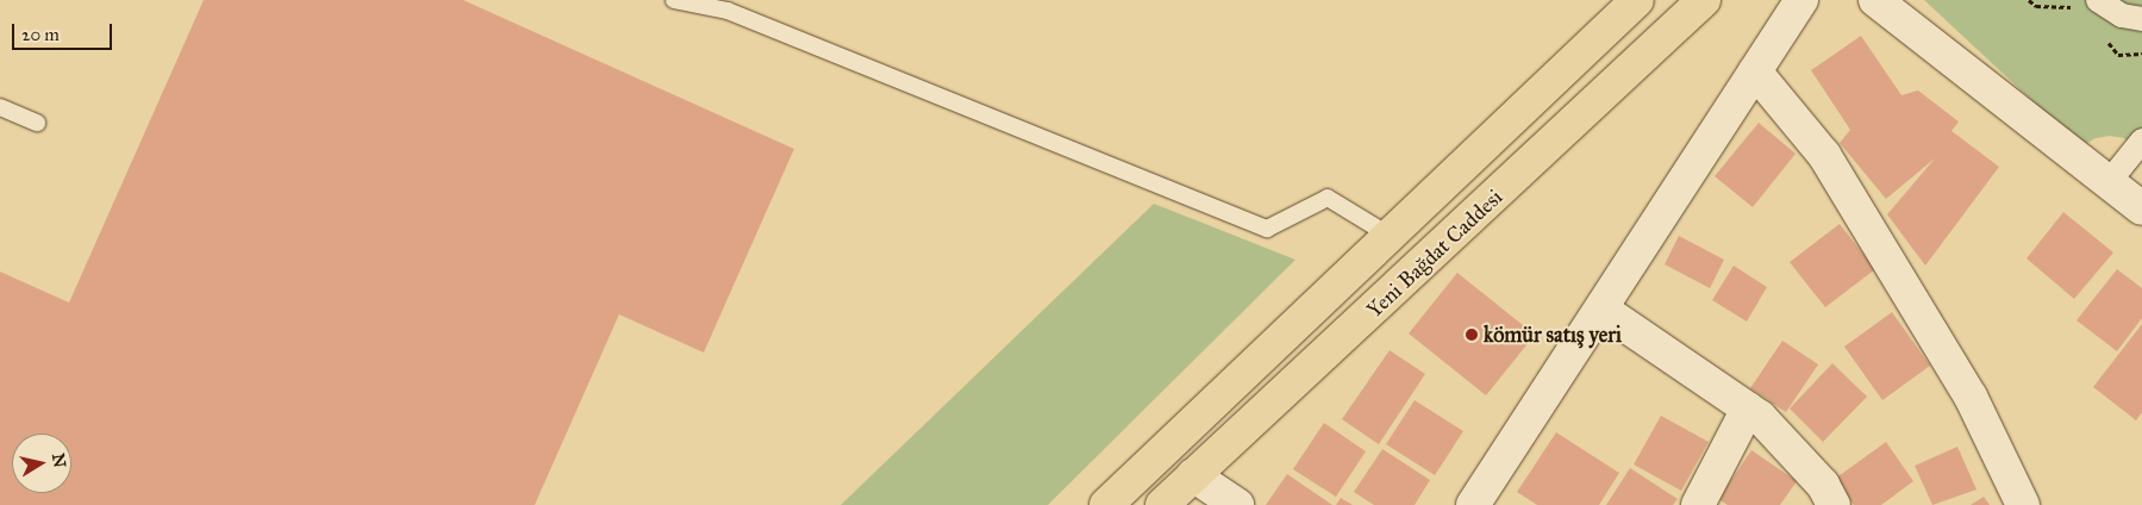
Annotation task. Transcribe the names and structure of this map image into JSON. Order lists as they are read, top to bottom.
{
  "streets": {
    "main road": ["Yeni Bağdat Caddesi"]
  },
  "places": ["kömür satış yeri"],
  "scale_bar": "20 m",
  "north": "right"
}
